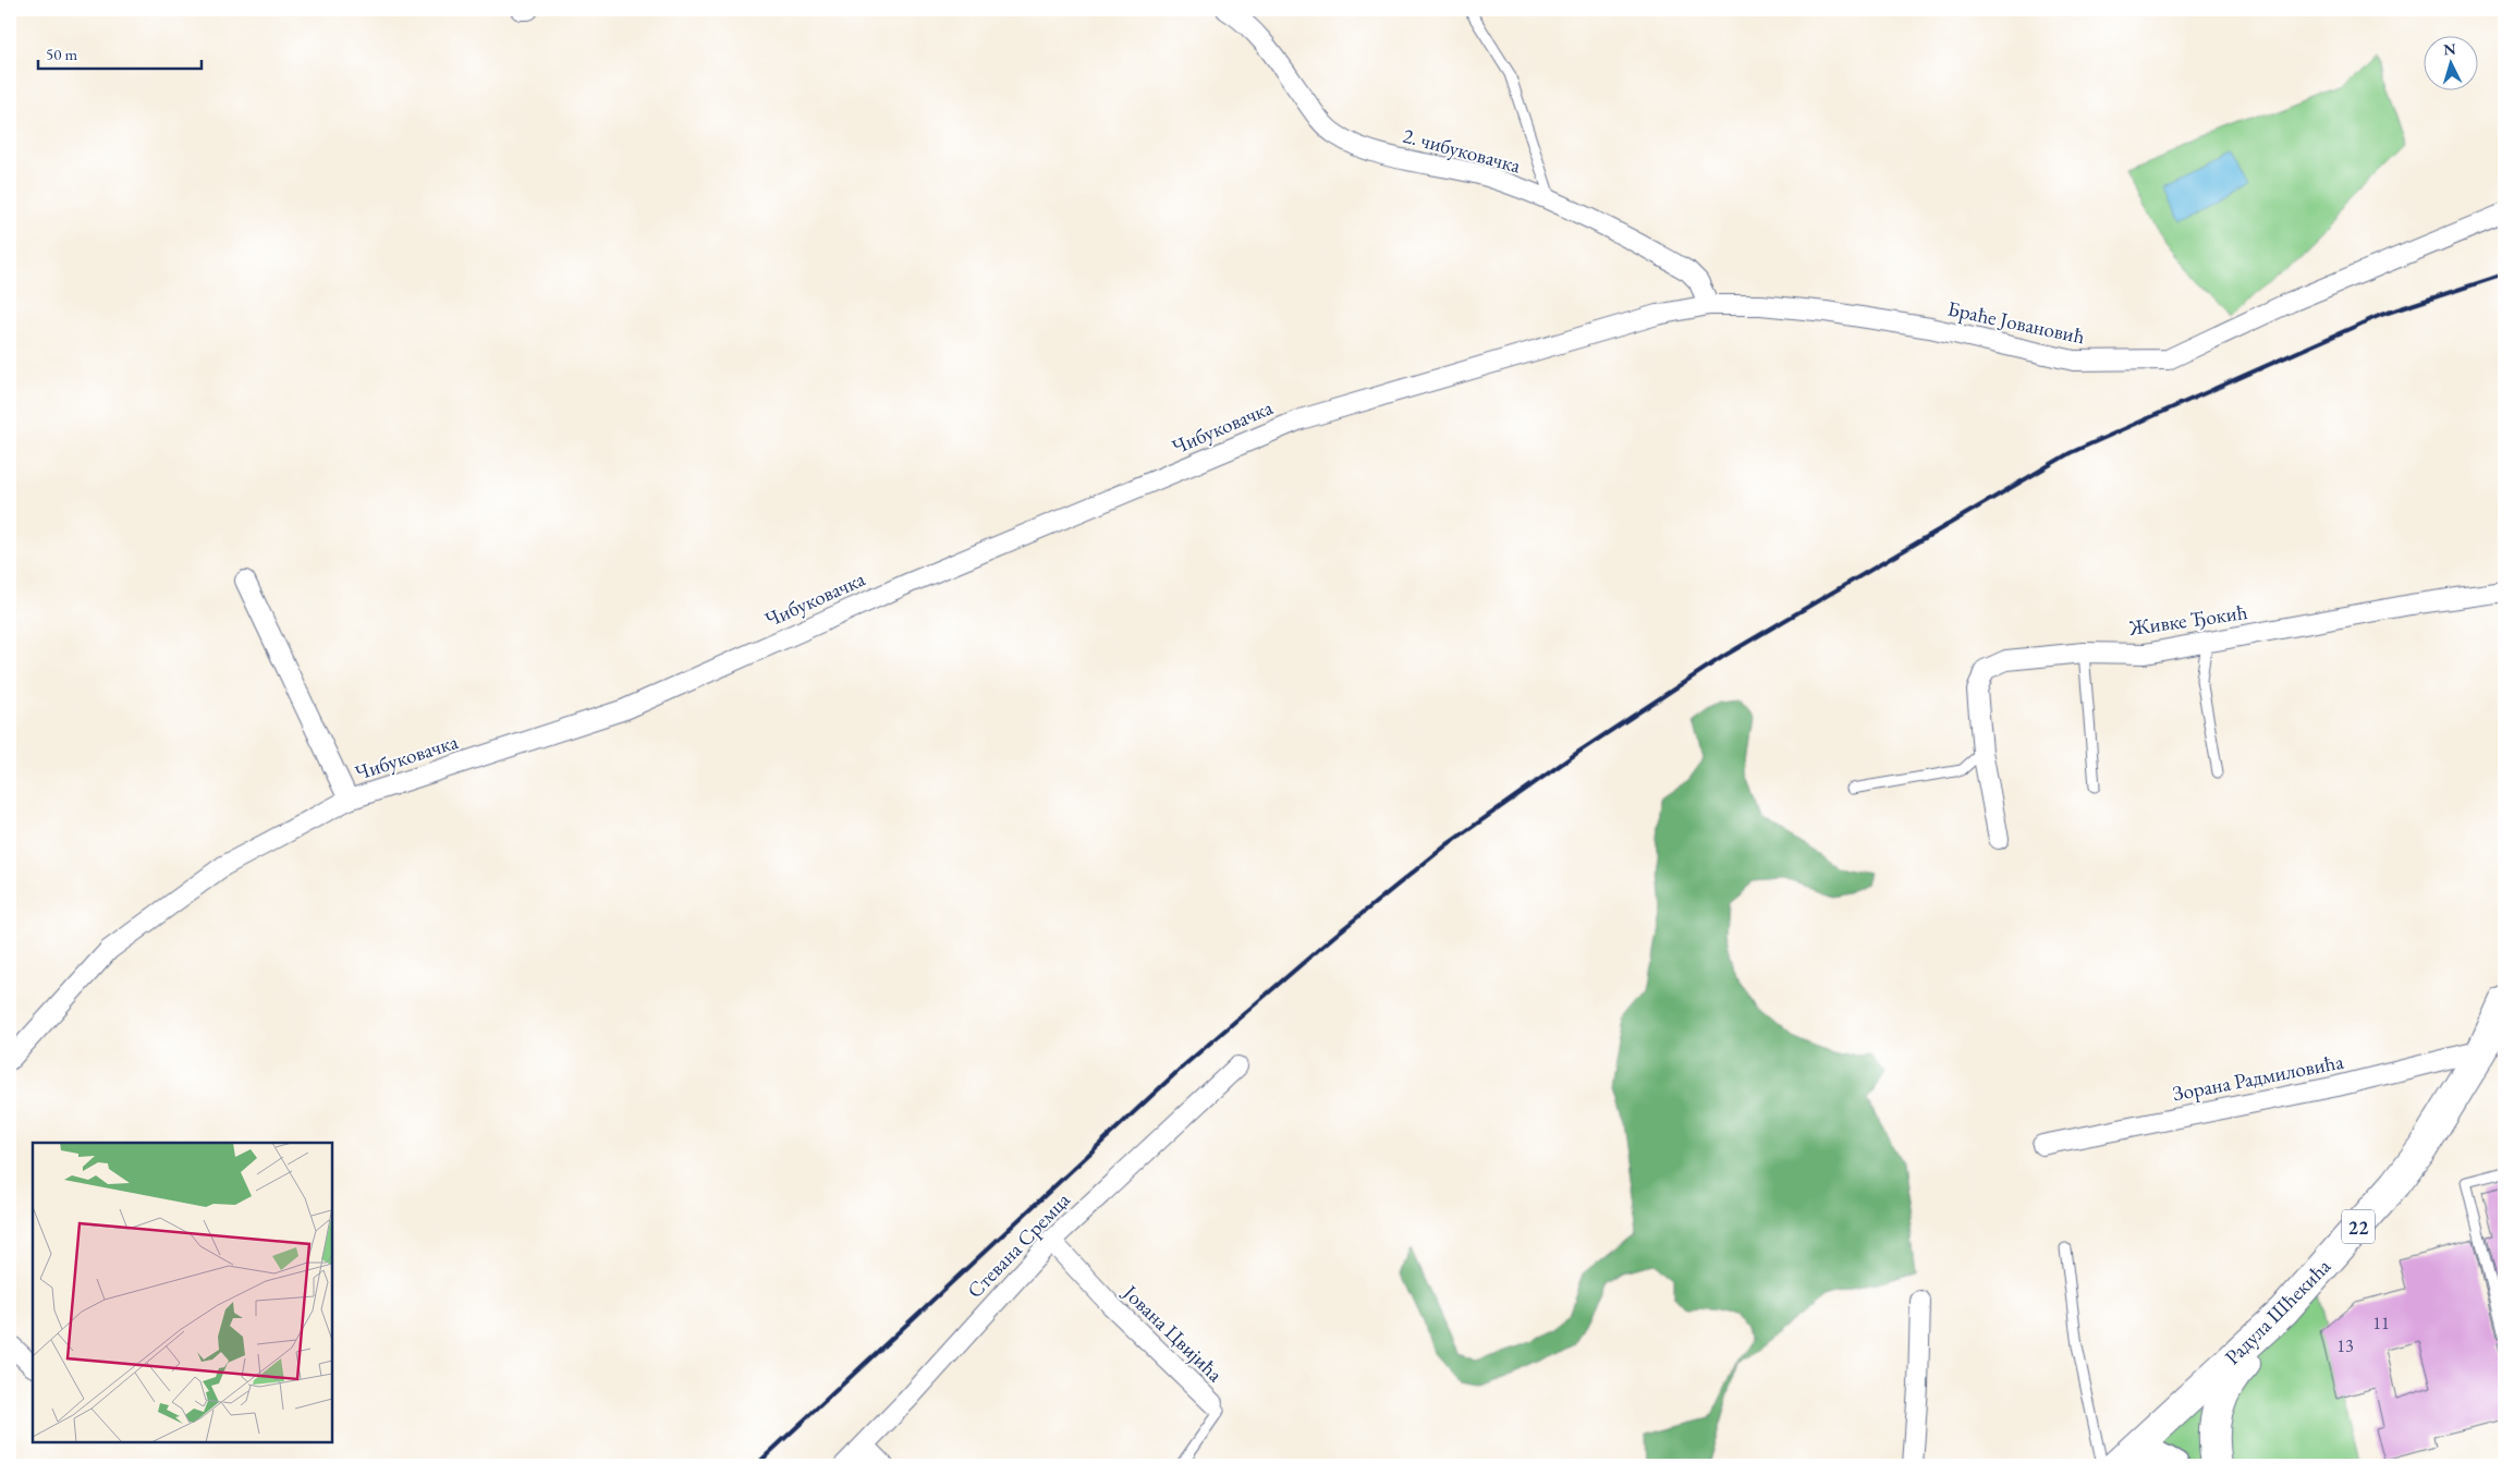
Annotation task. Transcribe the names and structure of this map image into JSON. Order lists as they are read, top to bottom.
{
  "streets": {
    "main road": ["22", "Радула Шћекића"],
    "street": [
      "2. чибуковачка",
      "Браће Јовановић",
      "Чибуковачка",
      "Живке Ђокић",
      "Зорана Радмиловића",
      "Стевана Сремца",
      "Јована Цвијића"
    ]
  },
  "crossings": [
    ["2. чибуковачка", "Браће Јовановић"],
    ["2. чибуковачка", "Чибуковачка"],
    ["Браће Јовановић", "Чибуковачка"],
    ["Зорана Радмиловића", "Радула Шћекића"],
    ["Стевана Сремца", "Јована Цвијића"]
  ],
  "house_numbers": ["11", "13"],
  "scale_bar": "50 m",
  "north": "top"
}
